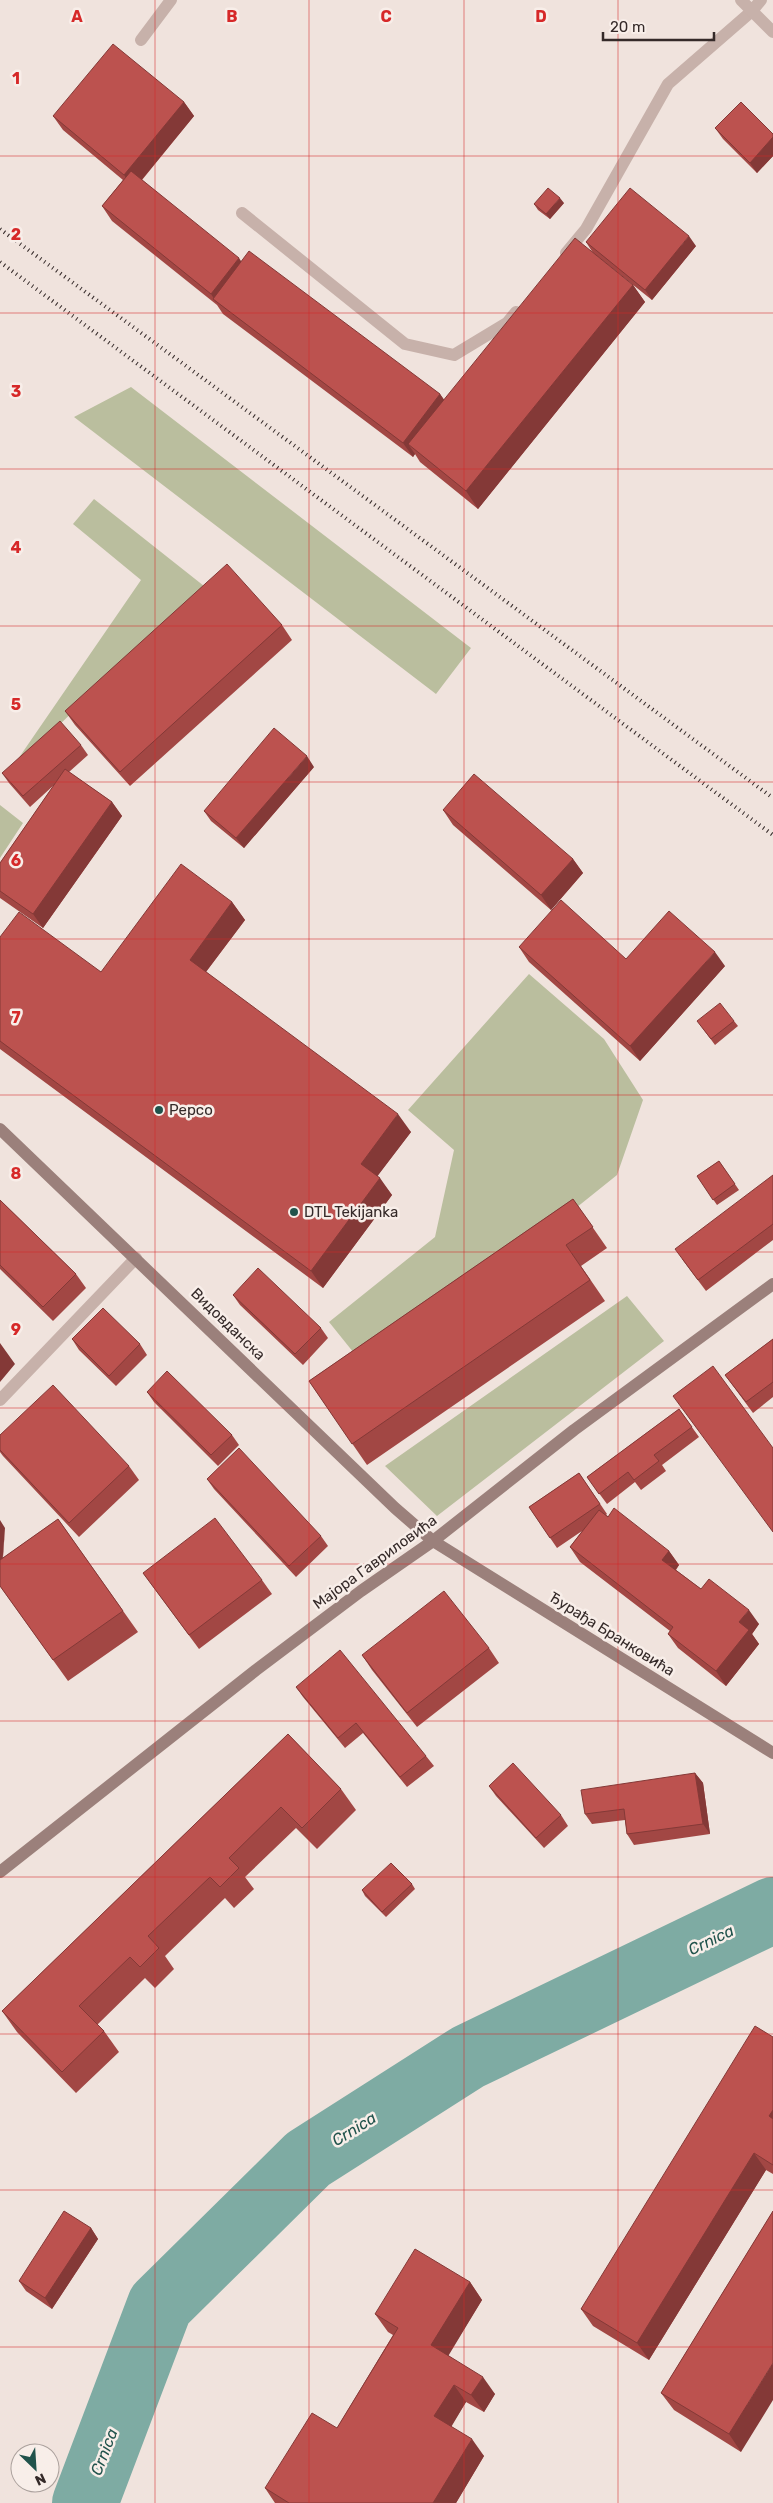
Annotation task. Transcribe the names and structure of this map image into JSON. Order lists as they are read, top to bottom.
{
  "streets": {
    "main road": ["Видовданска", "Мајора Гавриловића", "Ђурађа Бранковића"]
  },
  "crossings": [
    ["Видовданска", "Мајора Гавриловића"],
    ["Видовданска", "Ђурађа Бранковића"],
    ["Мајора Гавриловића", "Ђурађа Бранковића"]
  ],
  "water": ["Crnica"],
  "places": ["Pepco", "DTL Tekijanka"],
  "scale_bar": "20 m",
  "north": "bottom right",
  "grid": {
    "columns": [
      "A",
      "B",
      "C",
      "D"
    ],
    "rows": [
      "1",
      "2",
      "3",
      "4",
      "5",
      "6",
      "7",
      "8",
      "9"
    ]
  }
}
